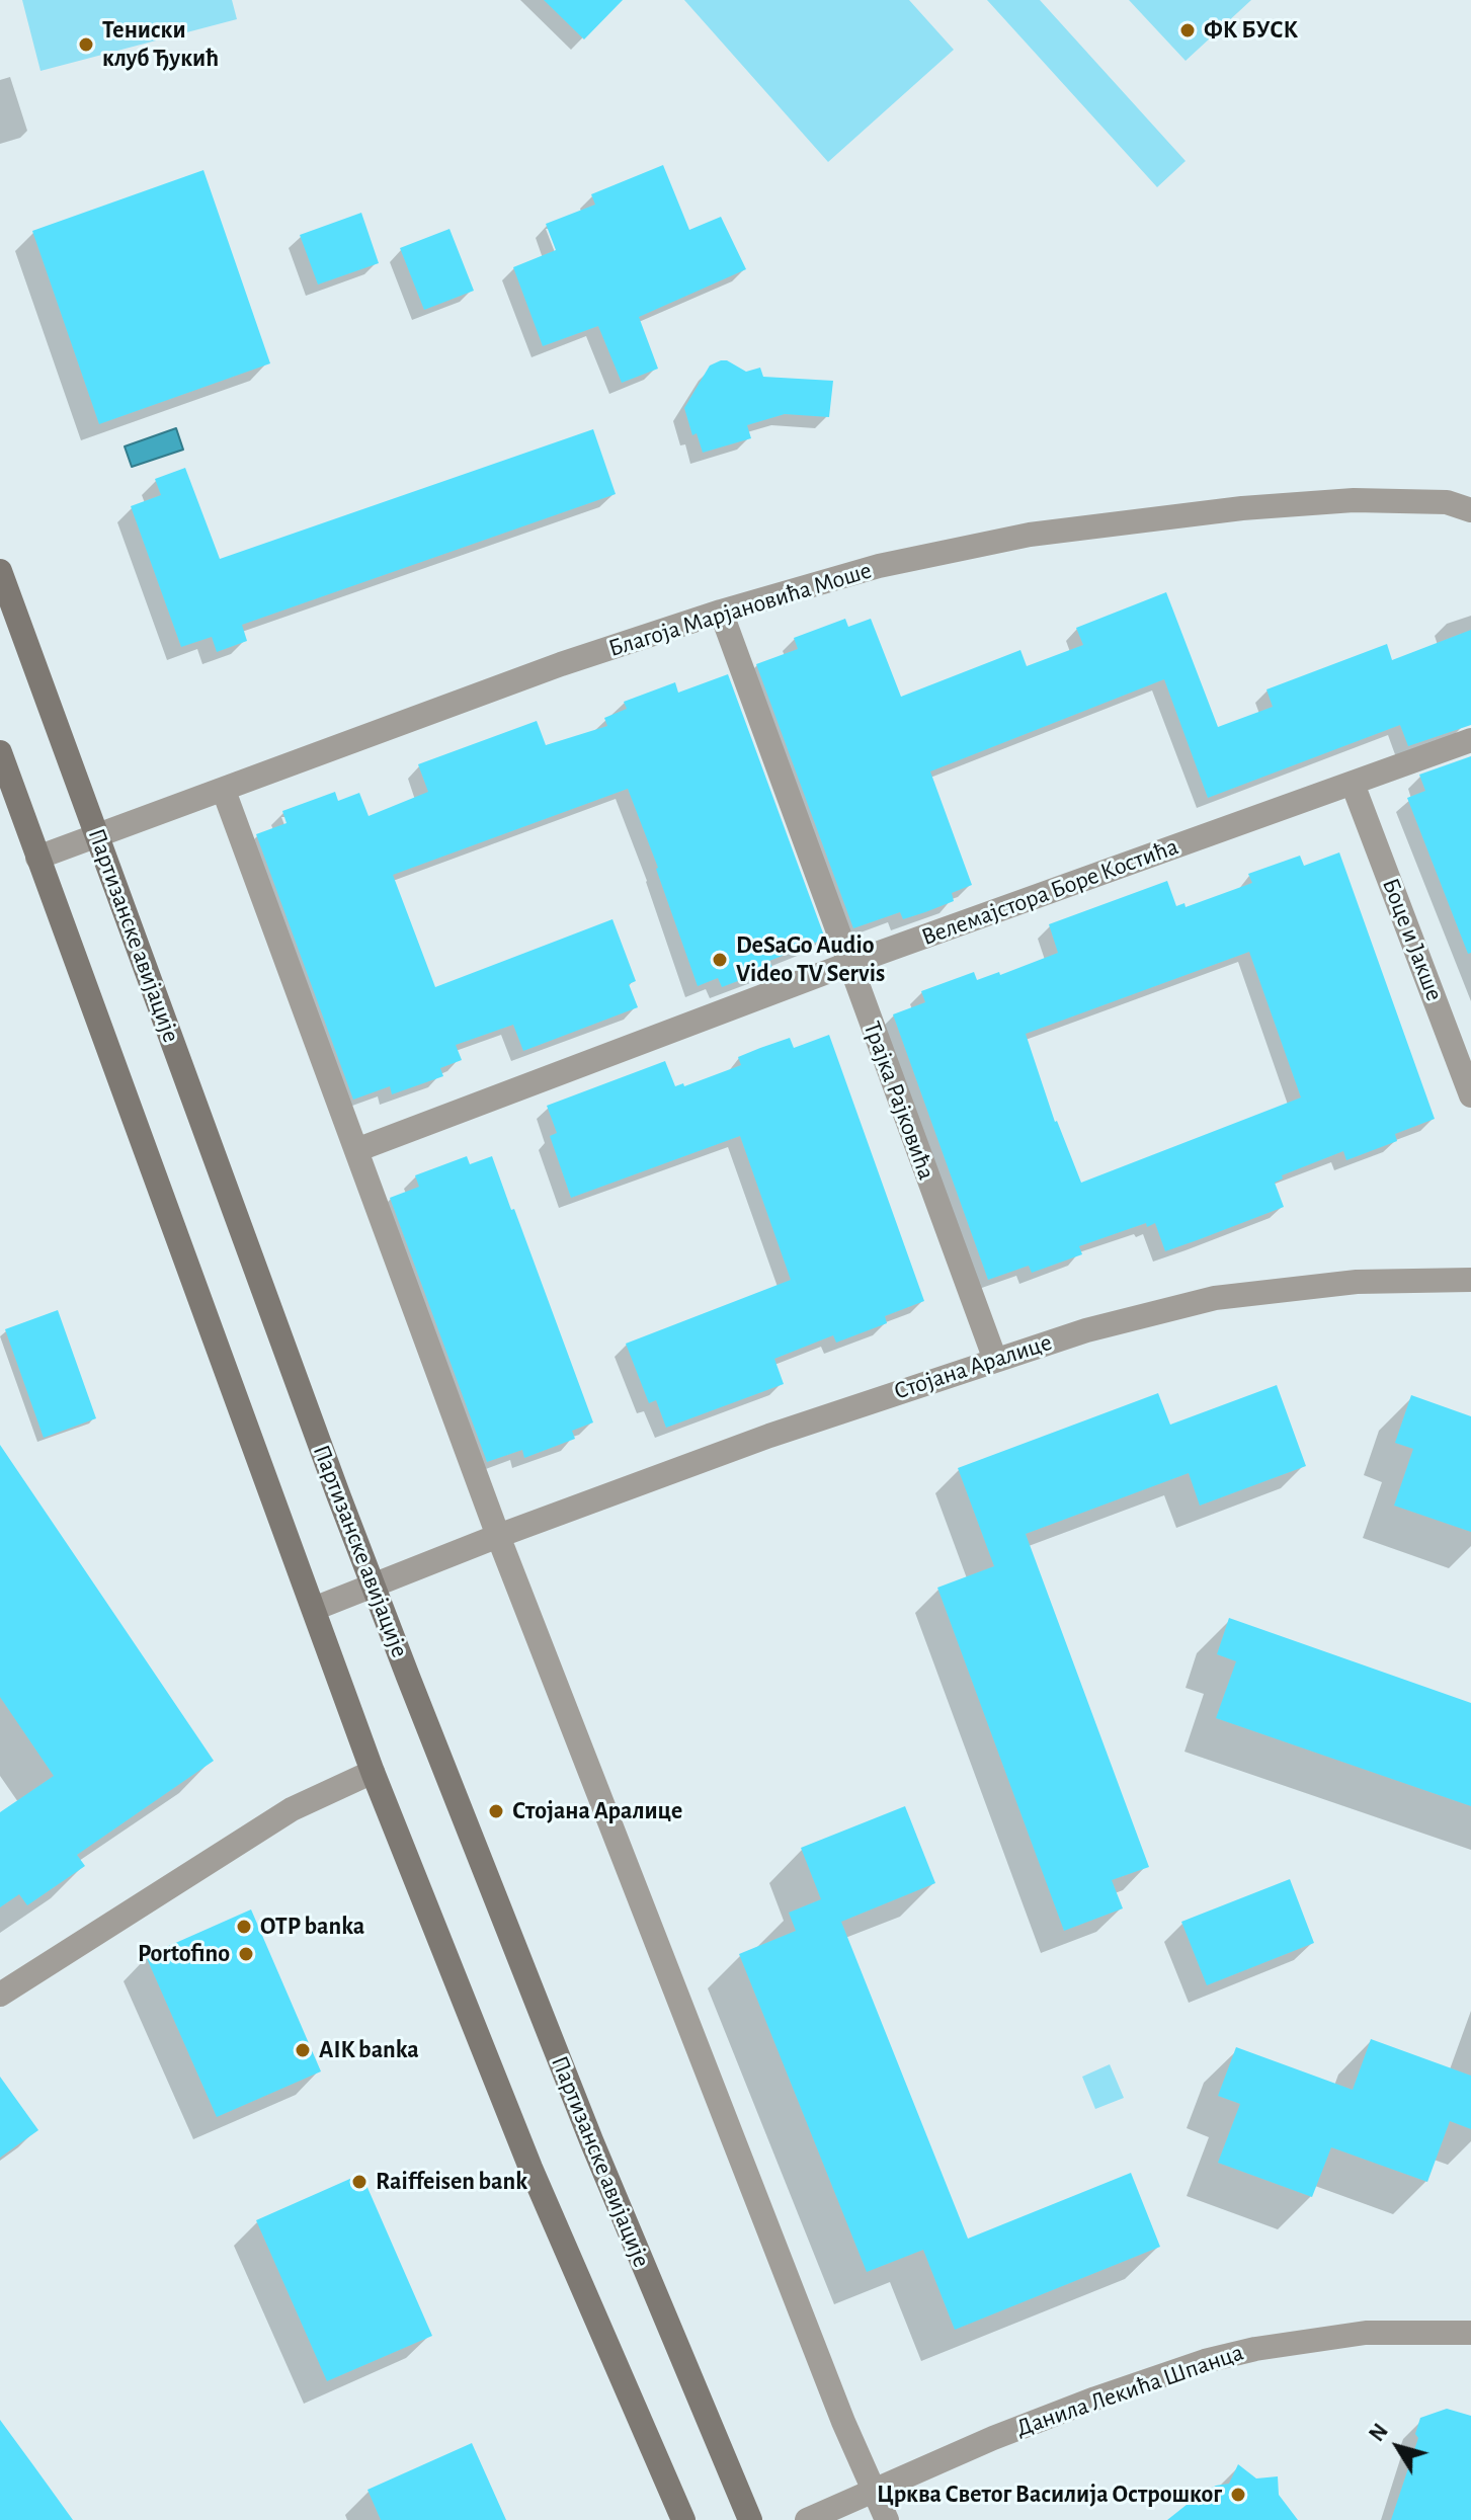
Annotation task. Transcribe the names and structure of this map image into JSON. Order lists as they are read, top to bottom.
{
  "streets": {
    "main road": ["Партизанске авијације"],
    "street": [
      "Благоја Марјановића Моше",
      "Велемајстора Боре Костића",
      "Боце и Јакше",
      "Трајка Рајковића",
      "Стојана Аралице",
      "Данила Лекића Шпанца"
    ]
  },
  "crossings": [
    ["Благоја Марјановића Моше", "Партизанске авијације"],
    ["Благоја Марјановића Моше", "Трајка Рајковића"],
    ["Велемајстора Боре Костића", "Боце и Јакше"],
    ["Велемајстора Боре Костића", "Трајка Рајковића"],
    ["Партизанске авијације", "Стојана Аралице"],
    ["Трајка Рајковића", "Стојана Аралице"]
  ],
  "places": [
    "ФК БУСК",
    "Тениски клуб Ђукић",
    "DeSaGo Audio Video TV Servis",
    "Стојана Аралице",
    "OTP banka",
    "Portofino",
    "AIK banka",
    "Raiffeisen bank",
    "Црква Светог Василија Острошког"
  ],
  "north": "top left"
}
